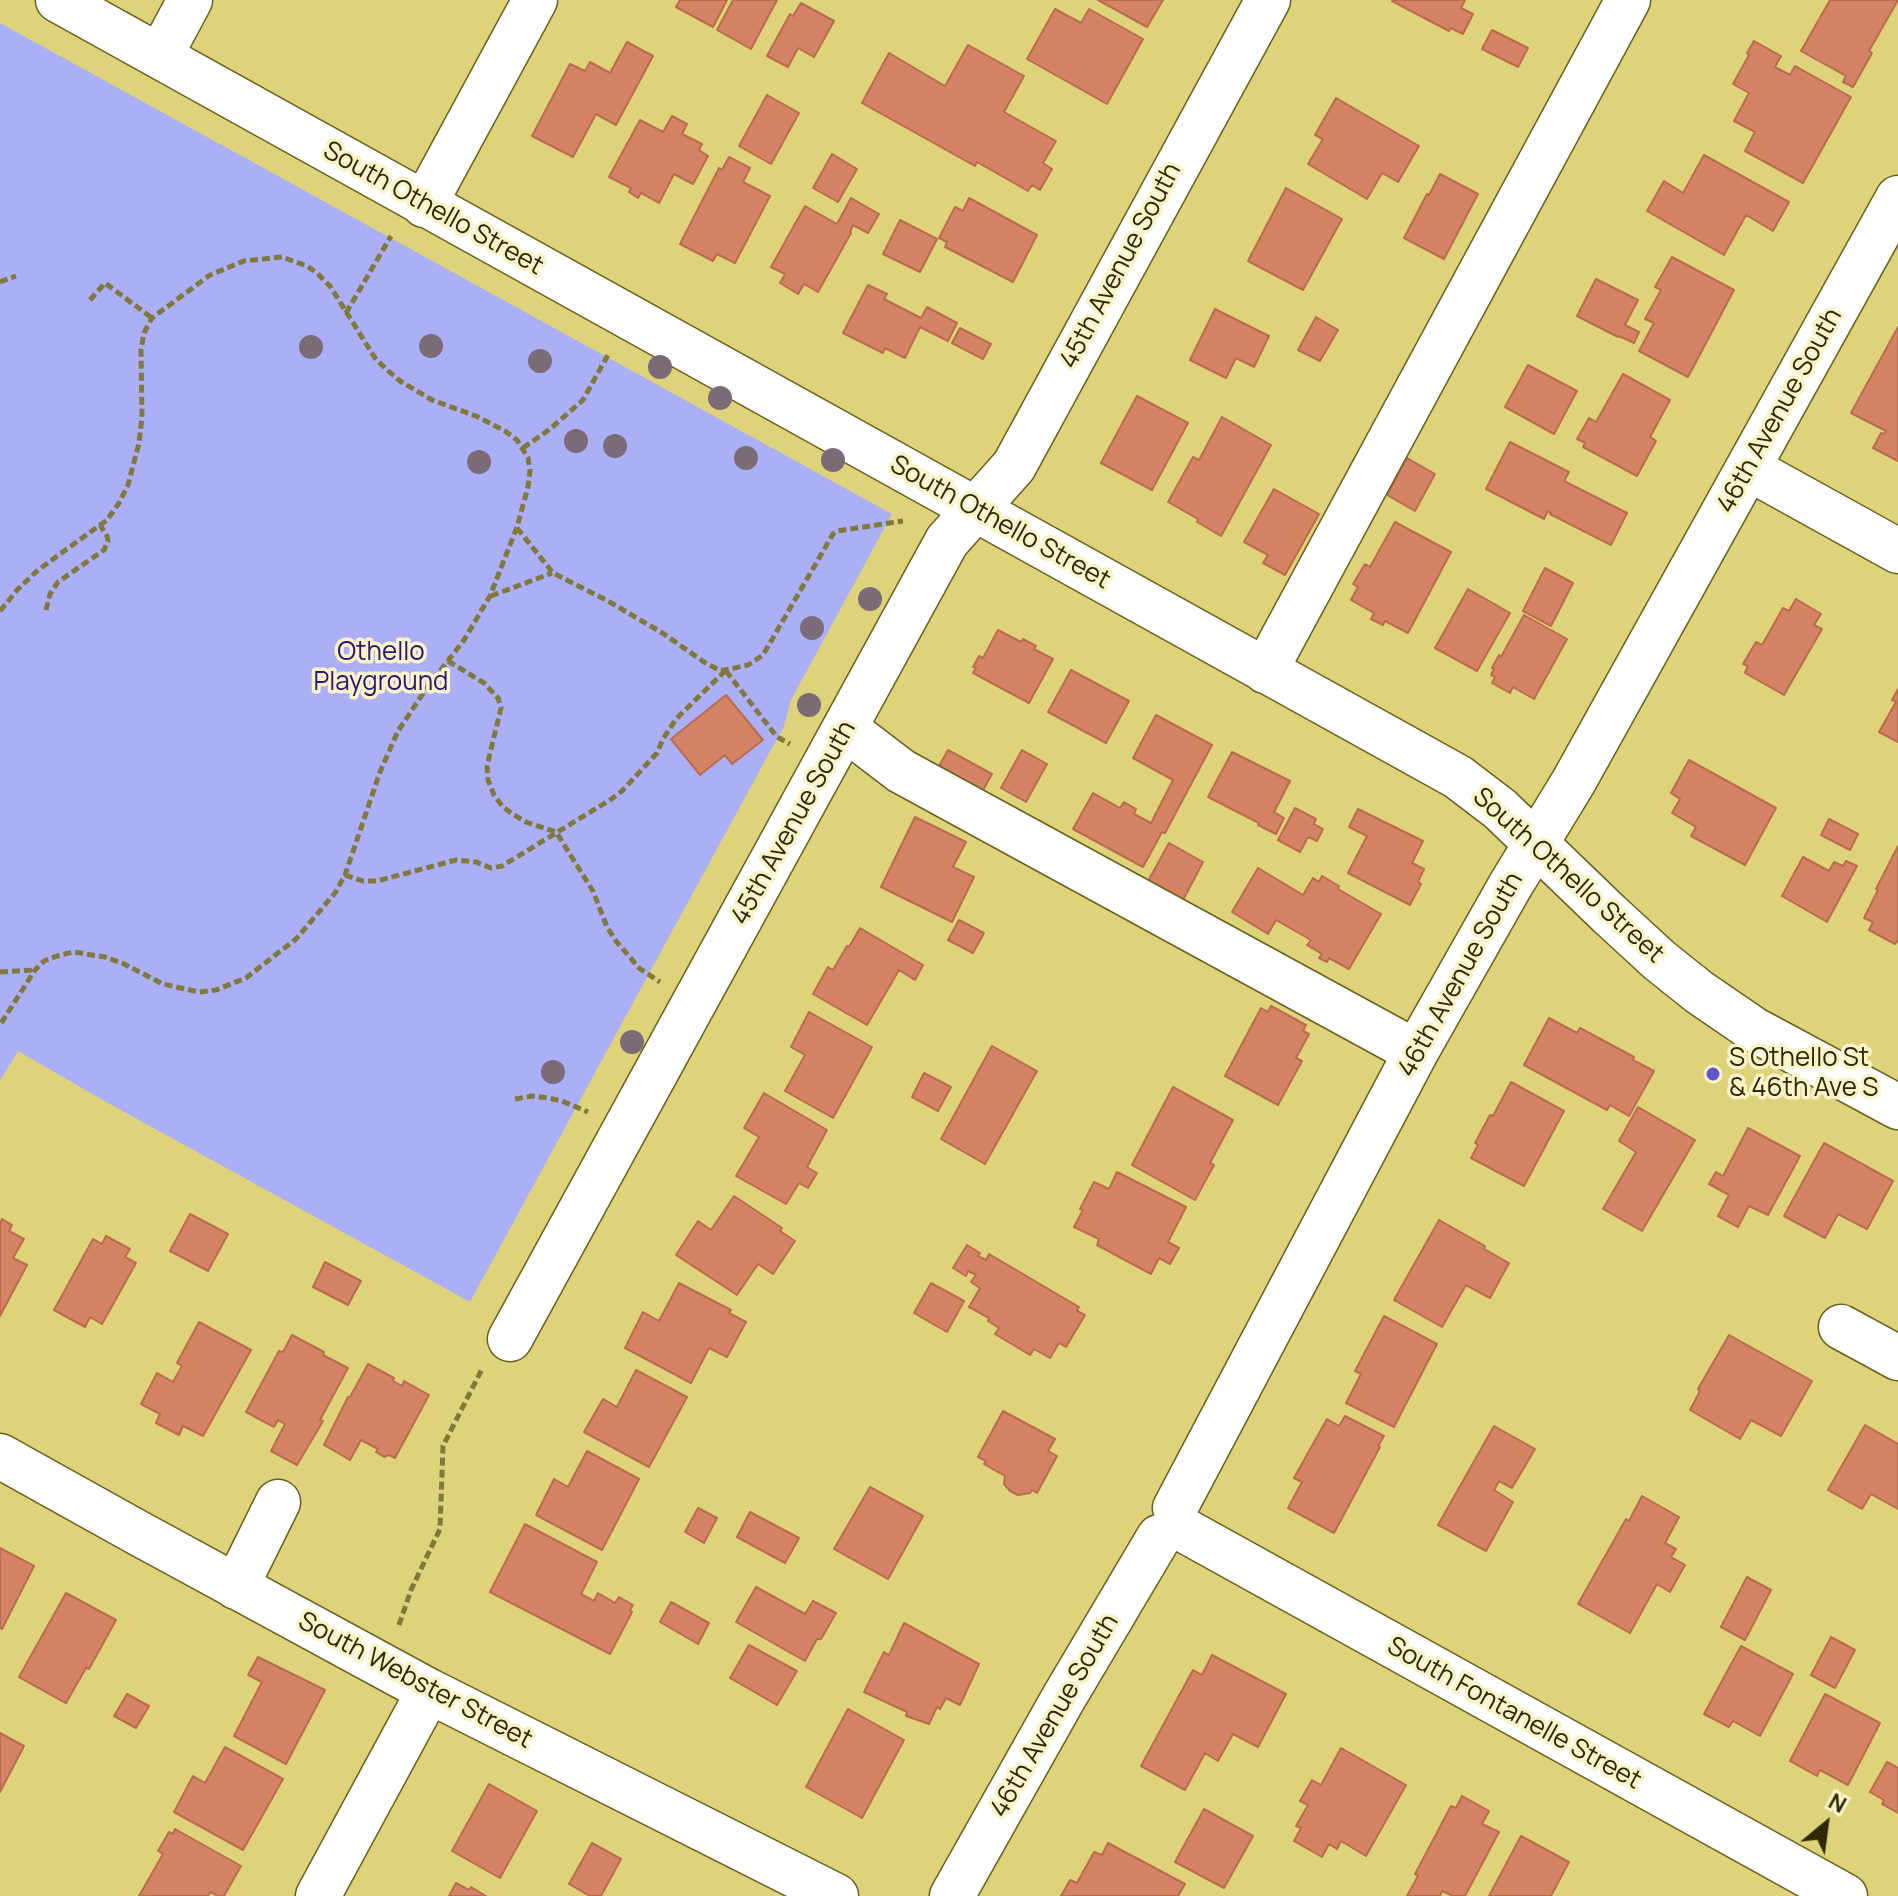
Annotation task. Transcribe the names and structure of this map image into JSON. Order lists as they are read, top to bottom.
{
  "streets": {
    "street": [
      "South Othello Street",
      "45th Avenue South",
      "46th Avenue South",
      "South Webster Street",
      "South Fontanelle Street"
    ]
  },
  "crossings": [
    ["South Othello Street", "45th Avenue South"],
    ["South Othello Street", "46th Avenue South"],
    ["46th Avenue South", "South Fontanelle Street"]
  ],
  "parks": ["Othello Playground"],
  "places": ["S Othello St & 46th Ave S"],
  "north": "top right"
}
